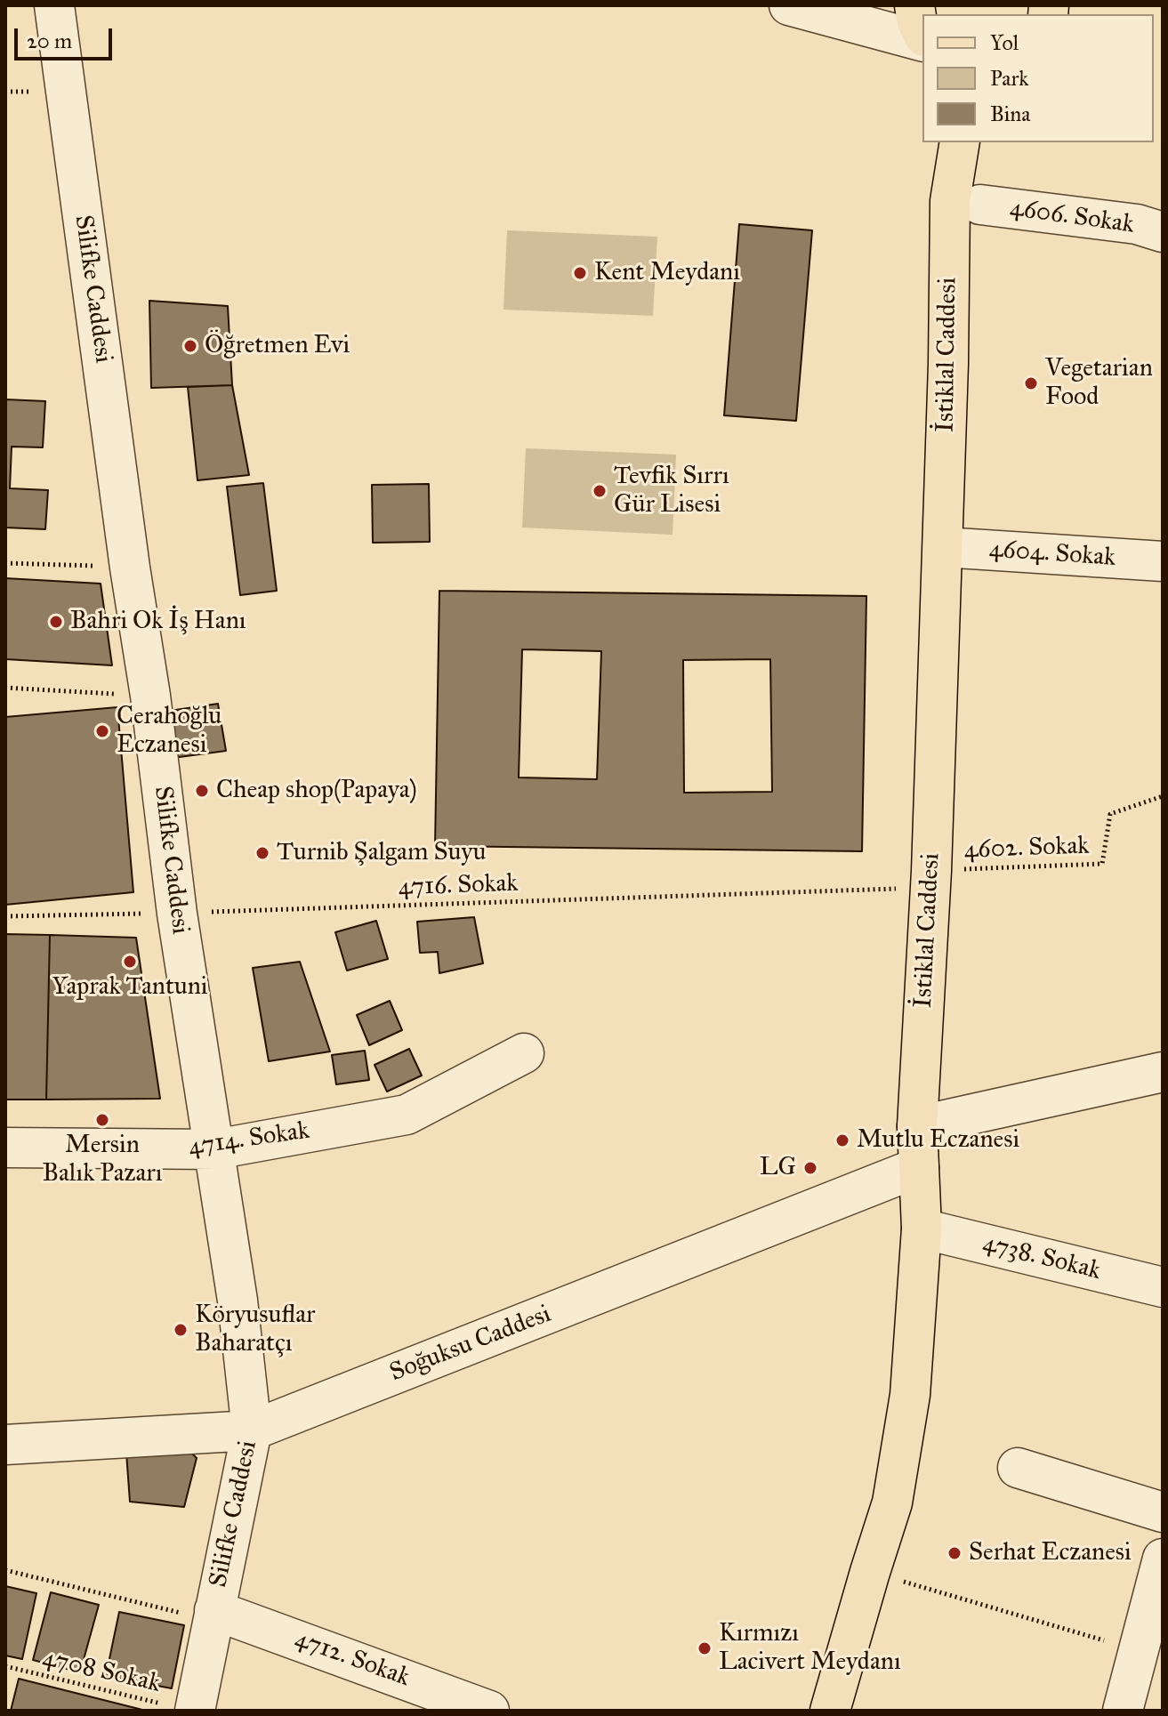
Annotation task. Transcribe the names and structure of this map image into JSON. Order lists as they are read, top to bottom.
{
  "streets": {
    "main road": ["İstiklal Caddesi"],
    "street": [
      "4606. Sokak",
      "Silifke Caddesi",
      "4604. Sokak",
      "4714. Sokak",
      "4738. Sokak",
      "Soğuksu Caddesi",
      "4712. Sokak"
    ],
    "path": ["4602. Sokak", "4716. Sokak", "4708 Sokak"]
  },
  "crossings": [
    ["Silifke Caddesi", "4716. Sokak"],
    ["Silifke Caddesi", "4714. Sokak"],
    ["Silifke Caddesi", "Soğuksu Caddesi"],
    ["Silifke Caddesi", "4712. Sokak"],
    ["Silifke Caddesi", "4708 Sokak"],
    ["İstiklal Caddesi", "4604. Sokak"],
    ["İstiklal Caddesi", "4602. Sokak"],
    ["İstiklal Caddesi", "4738. Sokak"],
    ["İstiklal Caddesi", "Soğuksu Caddesi"]
  ],
  "places": [
    "Kent Meydanı",
    "Öğretmen Evi",
    "Vegetarian Food",
    "Tevfik Sırrı Gür Lisesi",
    "Bahri Ok İş Hanı",
    "Cerahoğlu Eczanesi",
    "Cheap shop(Papaya)",
    "Turnib Şalgam Suyu",
    "Yaprak Tantuni",
    "Mersin Balık Pazarı",
    "Mutlu Eczanesi",
    "LG",
    "Köryusuflar Baharatçı",
    "Serhat Eczanesi",
    "Kırmızı Lacivert Meydanı"
  ],
  "legend": ["Yol", "Park", "Bina"],
  "scale_bar": "20 m"
}
